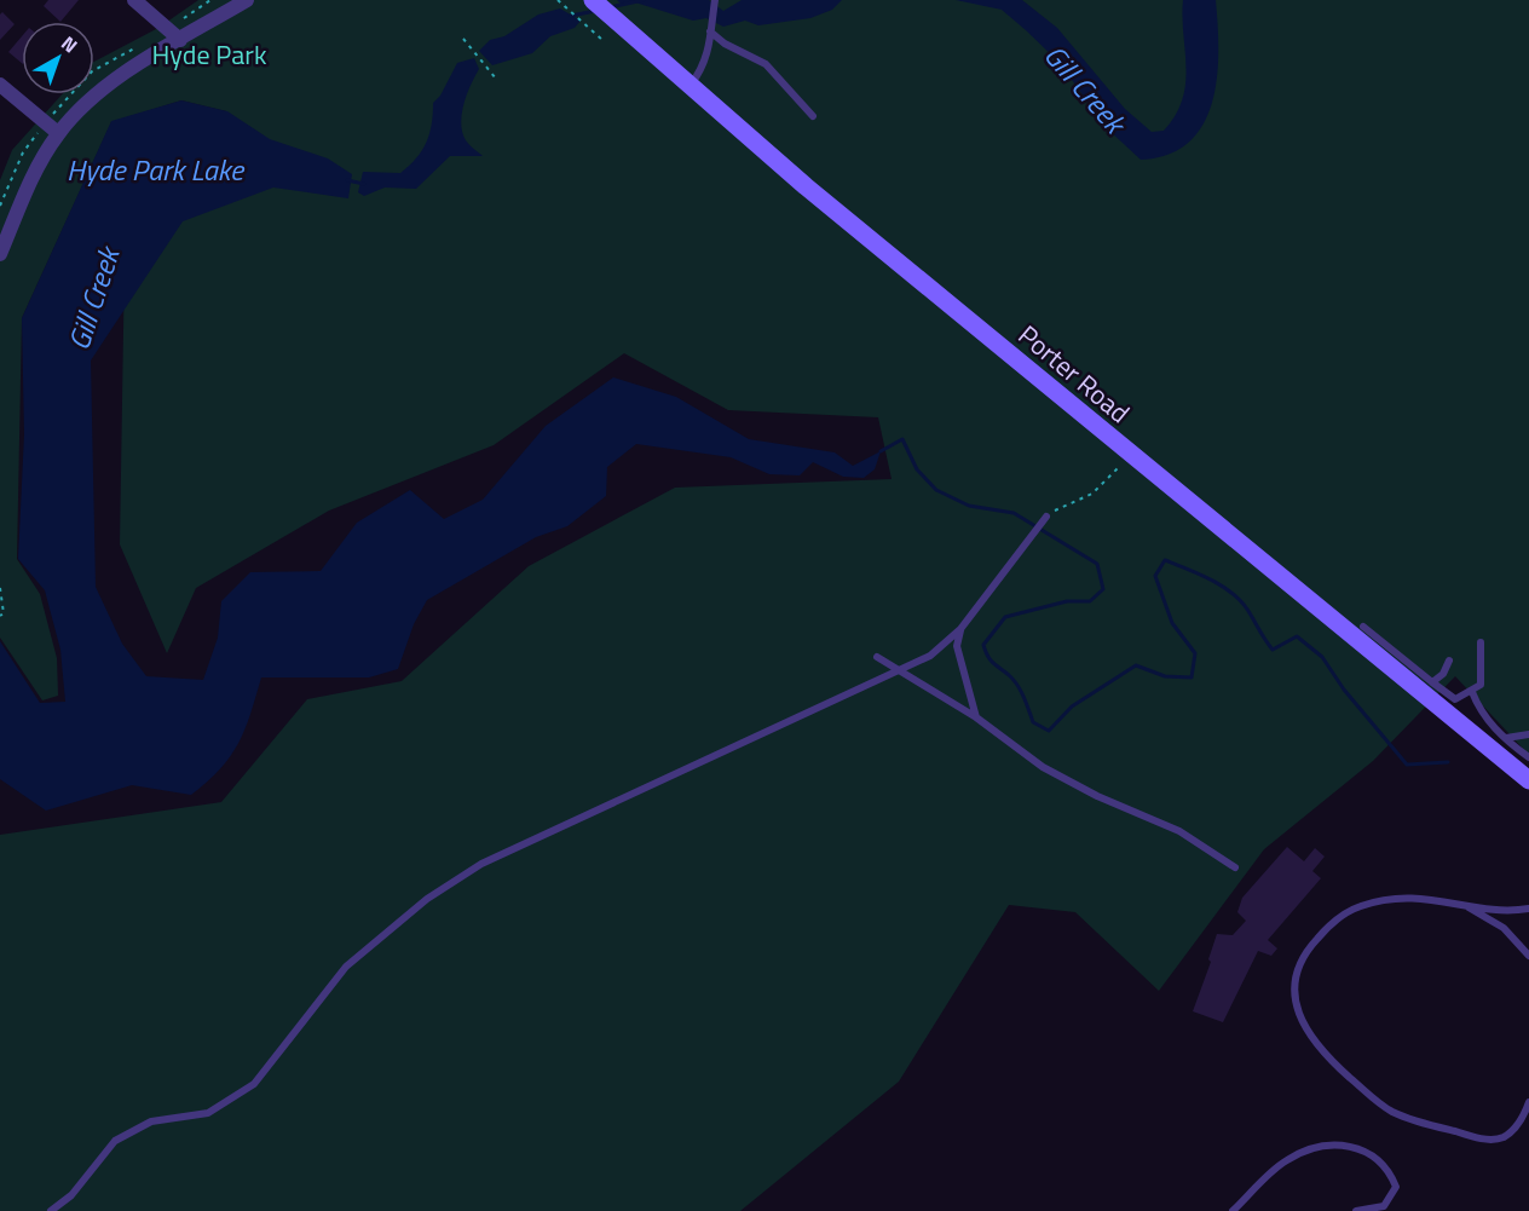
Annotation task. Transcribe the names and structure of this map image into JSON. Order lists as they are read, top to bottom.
{
  "streets": {
    "main road": ["Porter Road"]
  },
  "water": ["Gill Creek", "Hyde Park Lake"],
  "parks": ["Hyde Park"],
  "north": "top right"
}
